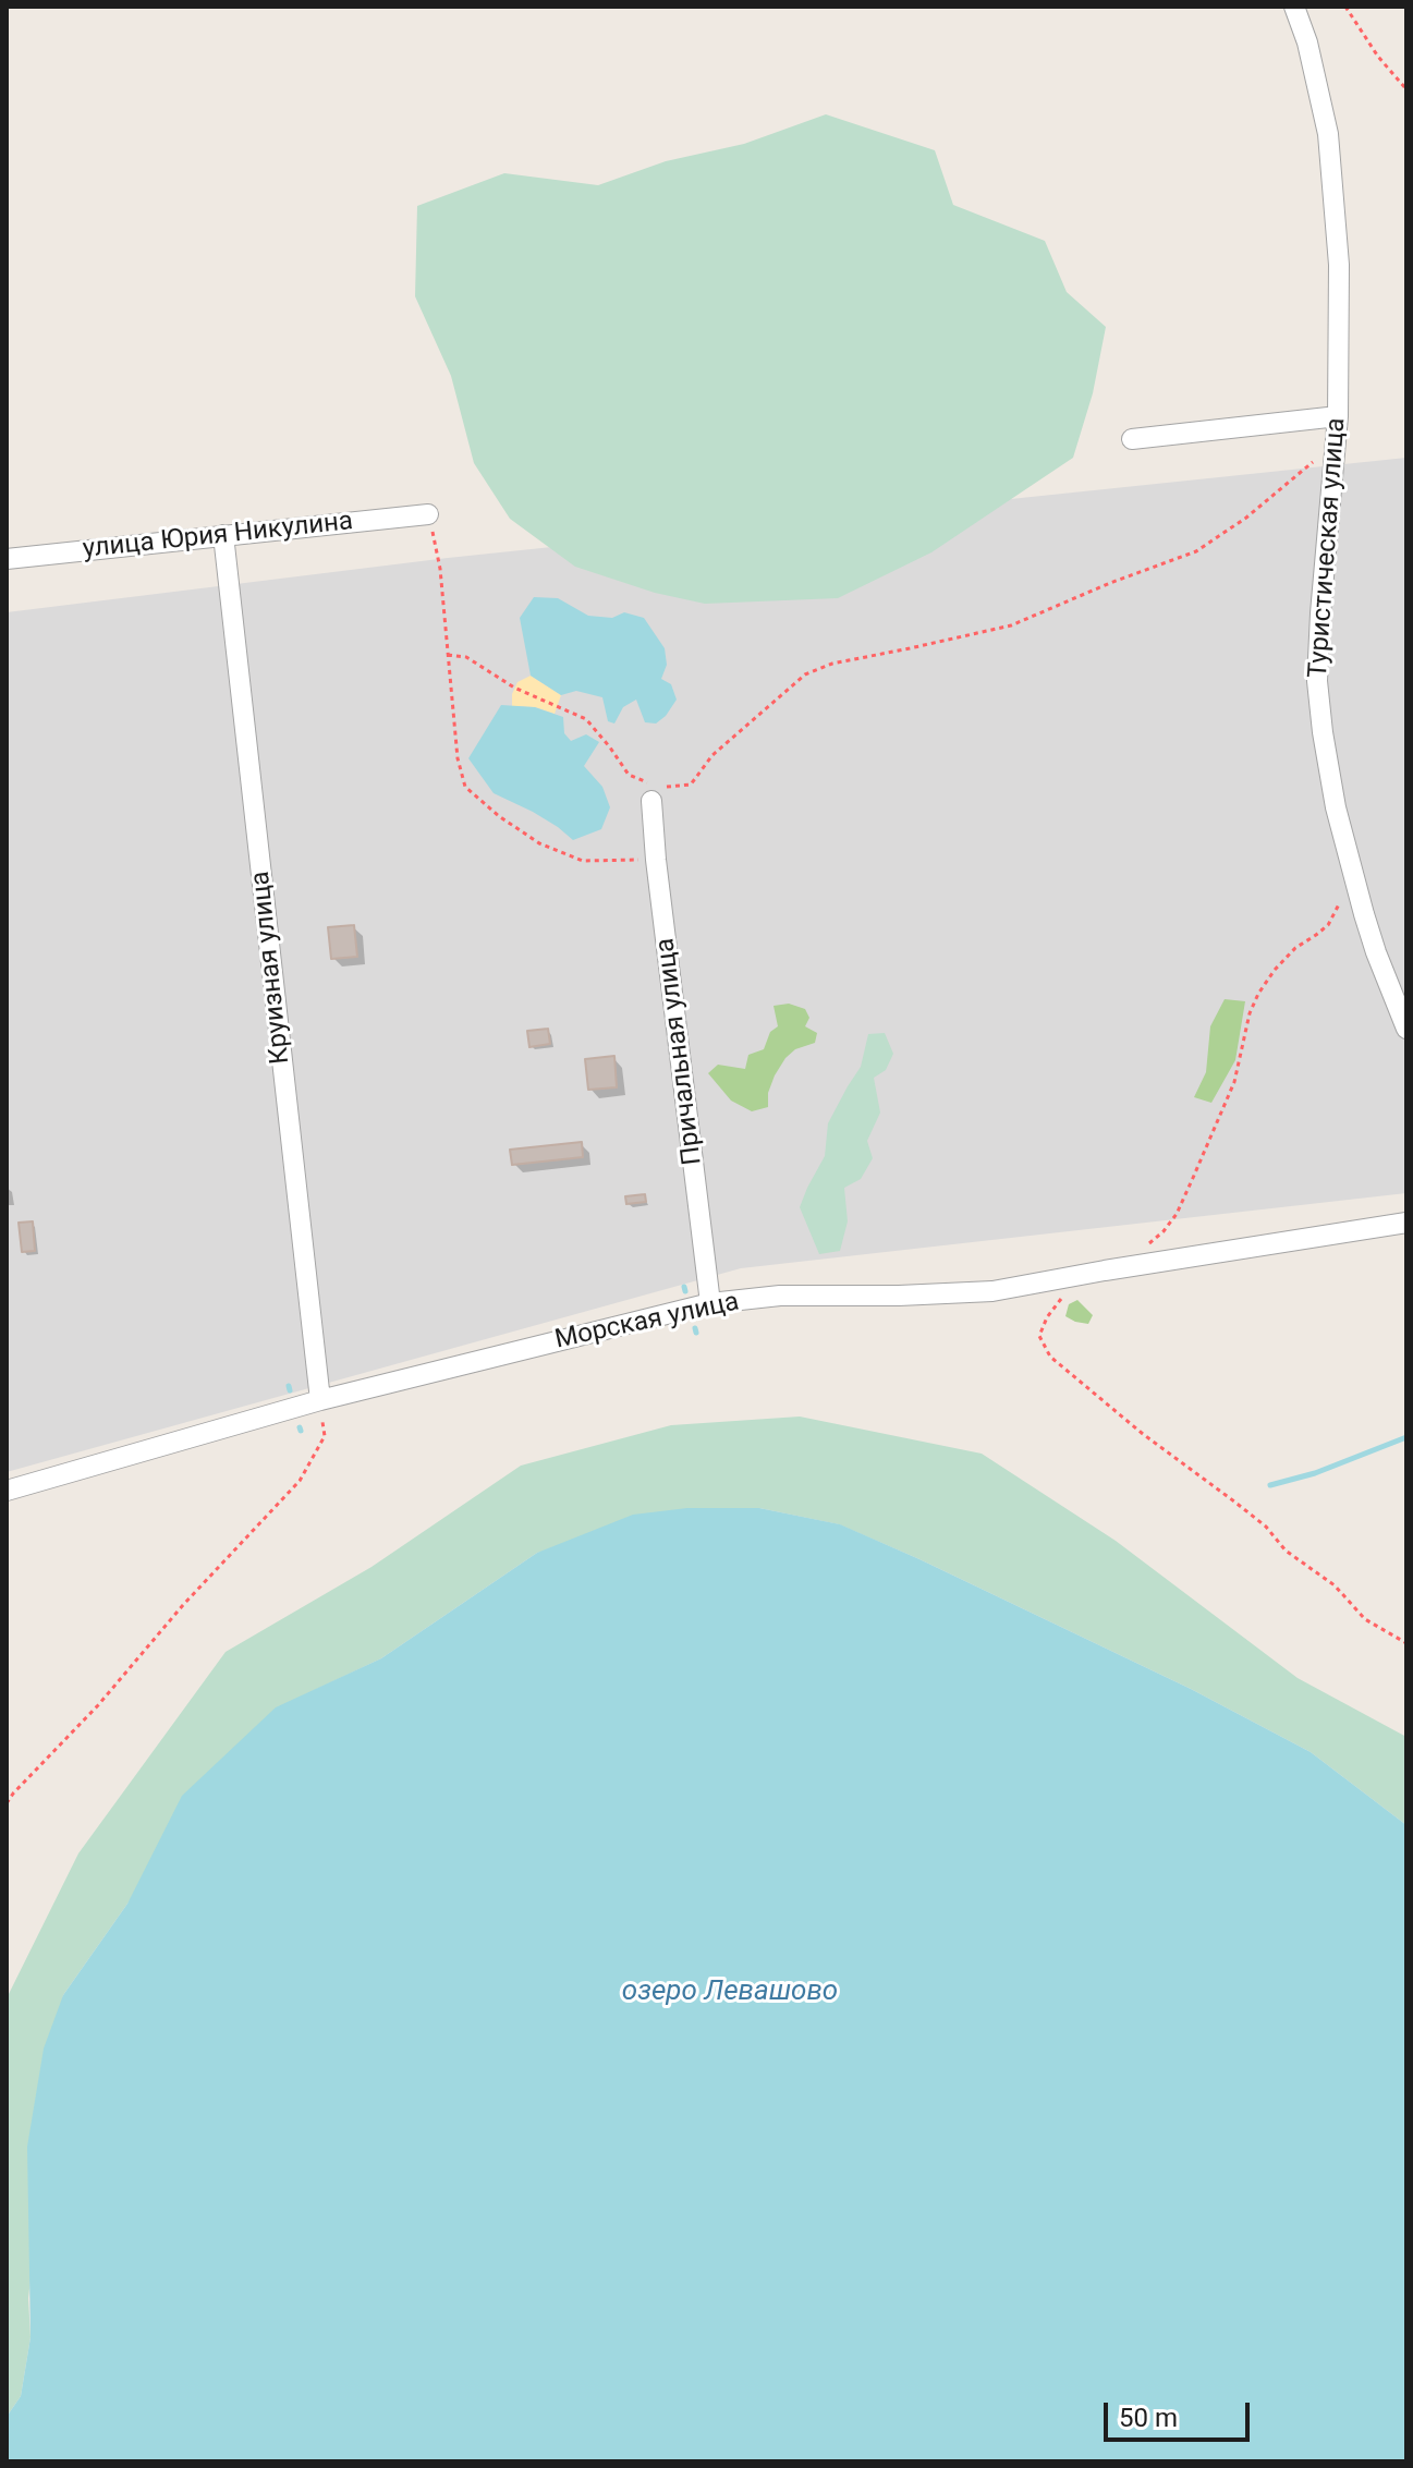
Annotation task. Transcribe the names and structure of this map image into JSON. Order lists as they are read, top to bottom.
{
  "streets": {
    "street": [
      "улица Юрия Никулина",
      "Туристическая улица",
      "Круизная улица",
      "Причальная улица",
      "Морская улица"
    ]
  },
  "crossings": [
    ["улица Юрия Никулина", "Круизная улица"],
    ["Круизная улица", "Морская улица"],
    ["Причальная улица", "Морская улица"]
  ],
  "water": ["озеро Левашово"],
  "scale_bar": "50 m"
}
